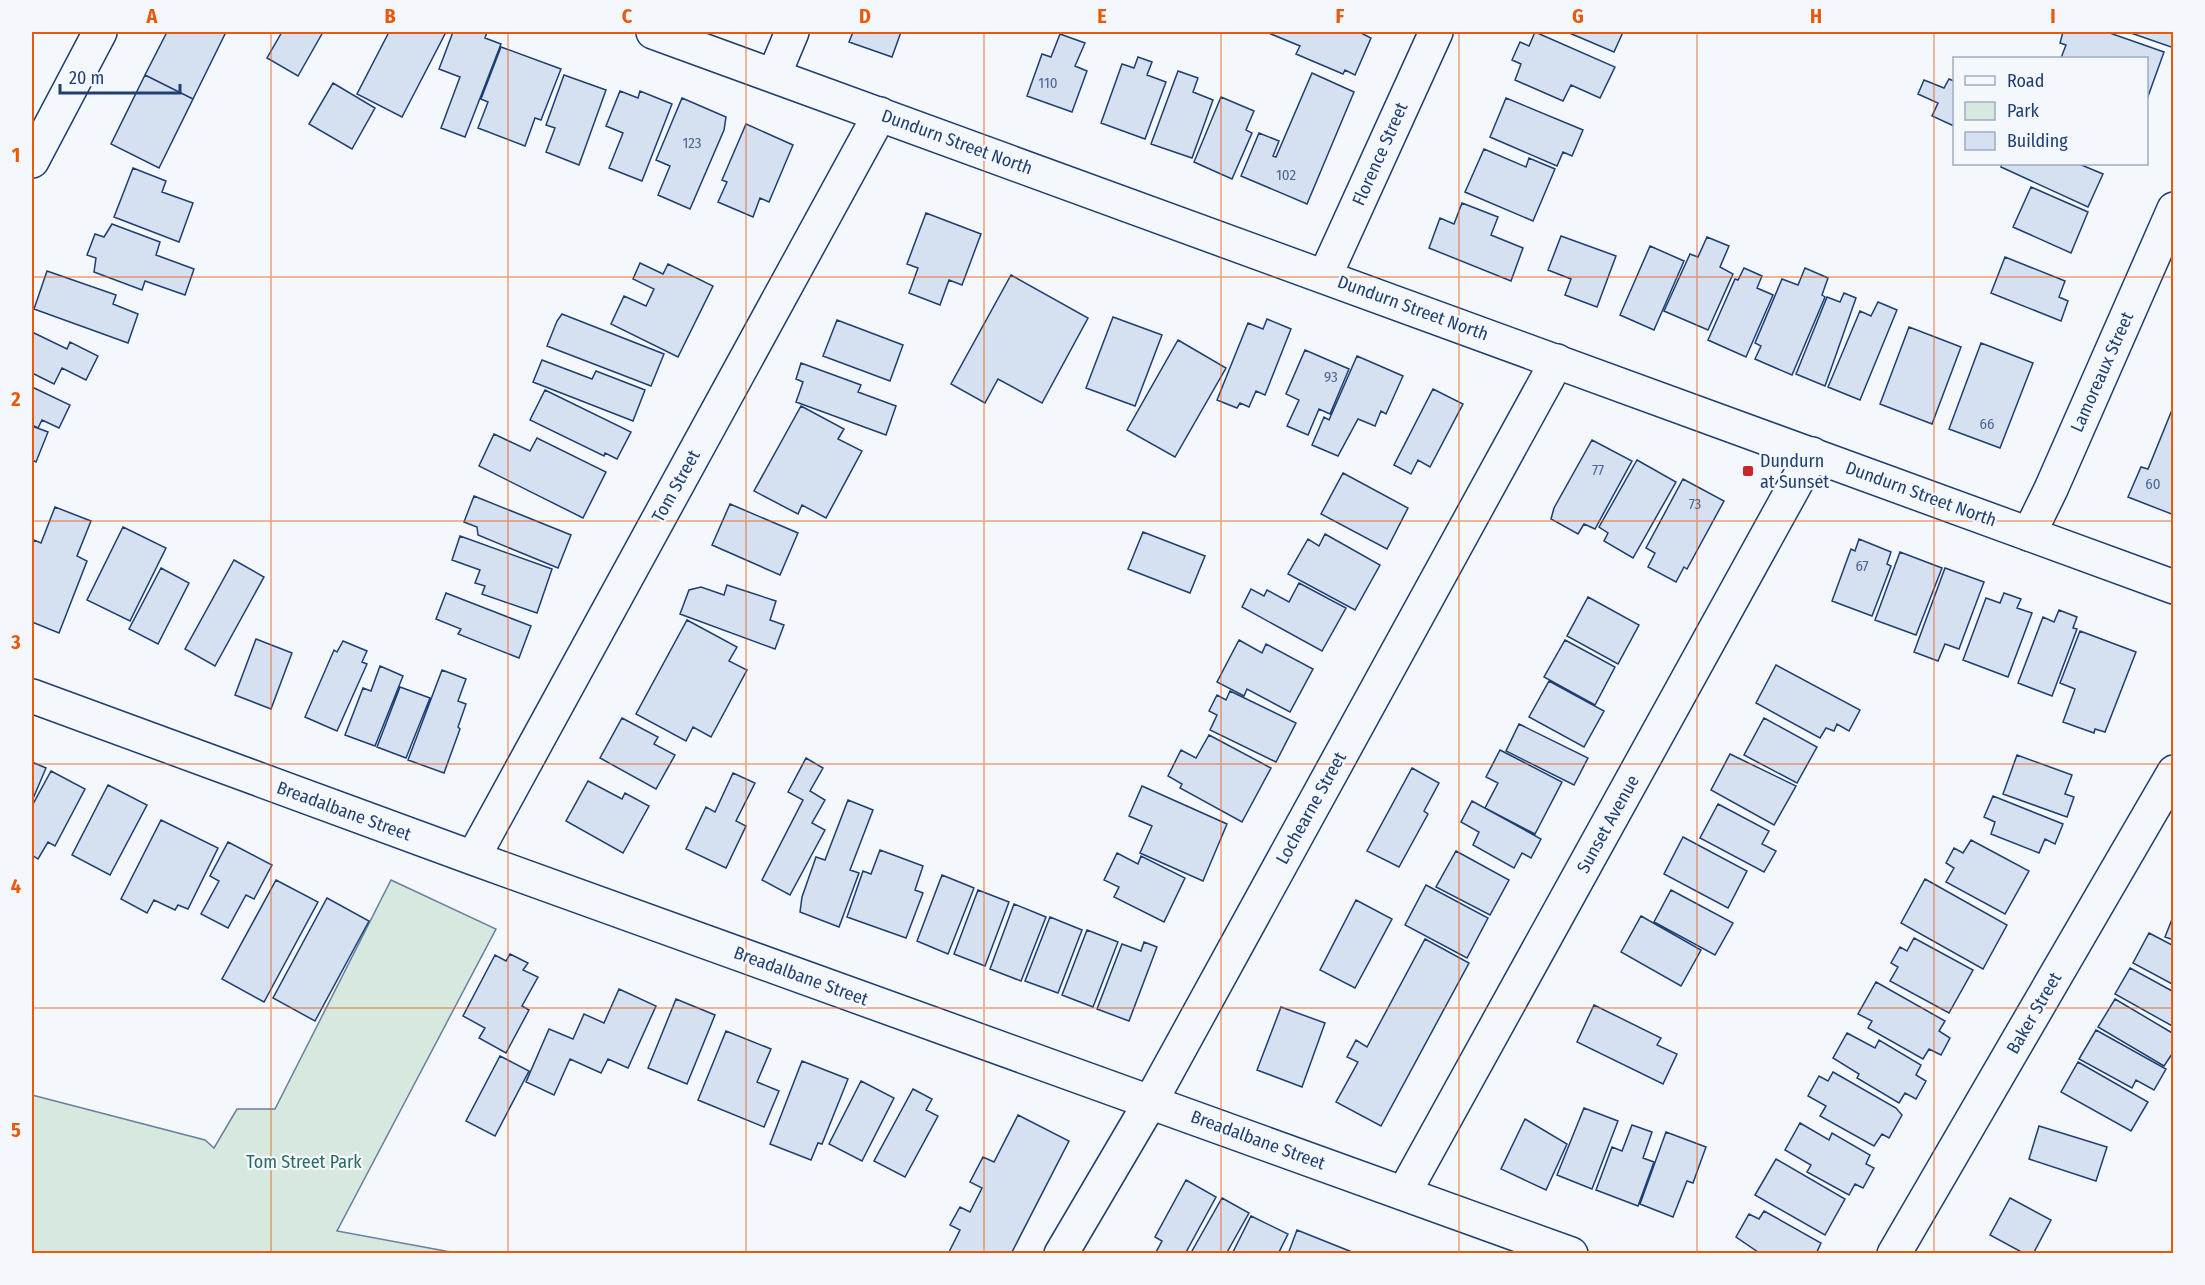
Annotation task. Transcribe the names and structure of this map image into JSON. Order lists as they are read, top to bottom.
{
  "streets": {
    "street": [
      "Dundurn Street North",
      "Florence Street",
      "Lamoreaux Street",
      "Tom Street",
      "Lochearne Street",
      "Breadalbane Street",
      "Sunset Avenue",
      "Baker Street"
    ]
  },
  "crossings": [
    ["Dundurn Street North", "Florence Street"],
    ["Dundurn Street North", "Lamoreaux Street"],
    ["Dundurn Street North", "Tom Street"],
    ["Dundurn Street North", "Lochearne Street"],
    ["Dundurn Street North", "Sunset Avenue"],
    ["Tom Street", "Breadalbane Street"],
    ["Lochearne Street", "Breadalbane Street"],
    ["Breadalbane Street", "Sunset Avenue"]
  ],
  "parks": ["Tom Street Park"],
  "places": {
    "transit": ["Dundurn at Sunset"]
  },
  "house_numbers": [
    "110",
    "123",
    "102",
    "93",
    "66",
    "77",
    "60",
    "73",
    "67"
  ],
  "legend": ["Road", "Park", "Building"],
  "scale_bar": "20 m",
  "grid": {
    "columns": [
      "A",
      "B",
      "C",
      "D",
      "E",
      "F",
      "G",
      "H",
      "I"
    ],
    "rows": [
      "1",
      "2",
      "3",
      "4",
      "5"
    ]
  }
}
